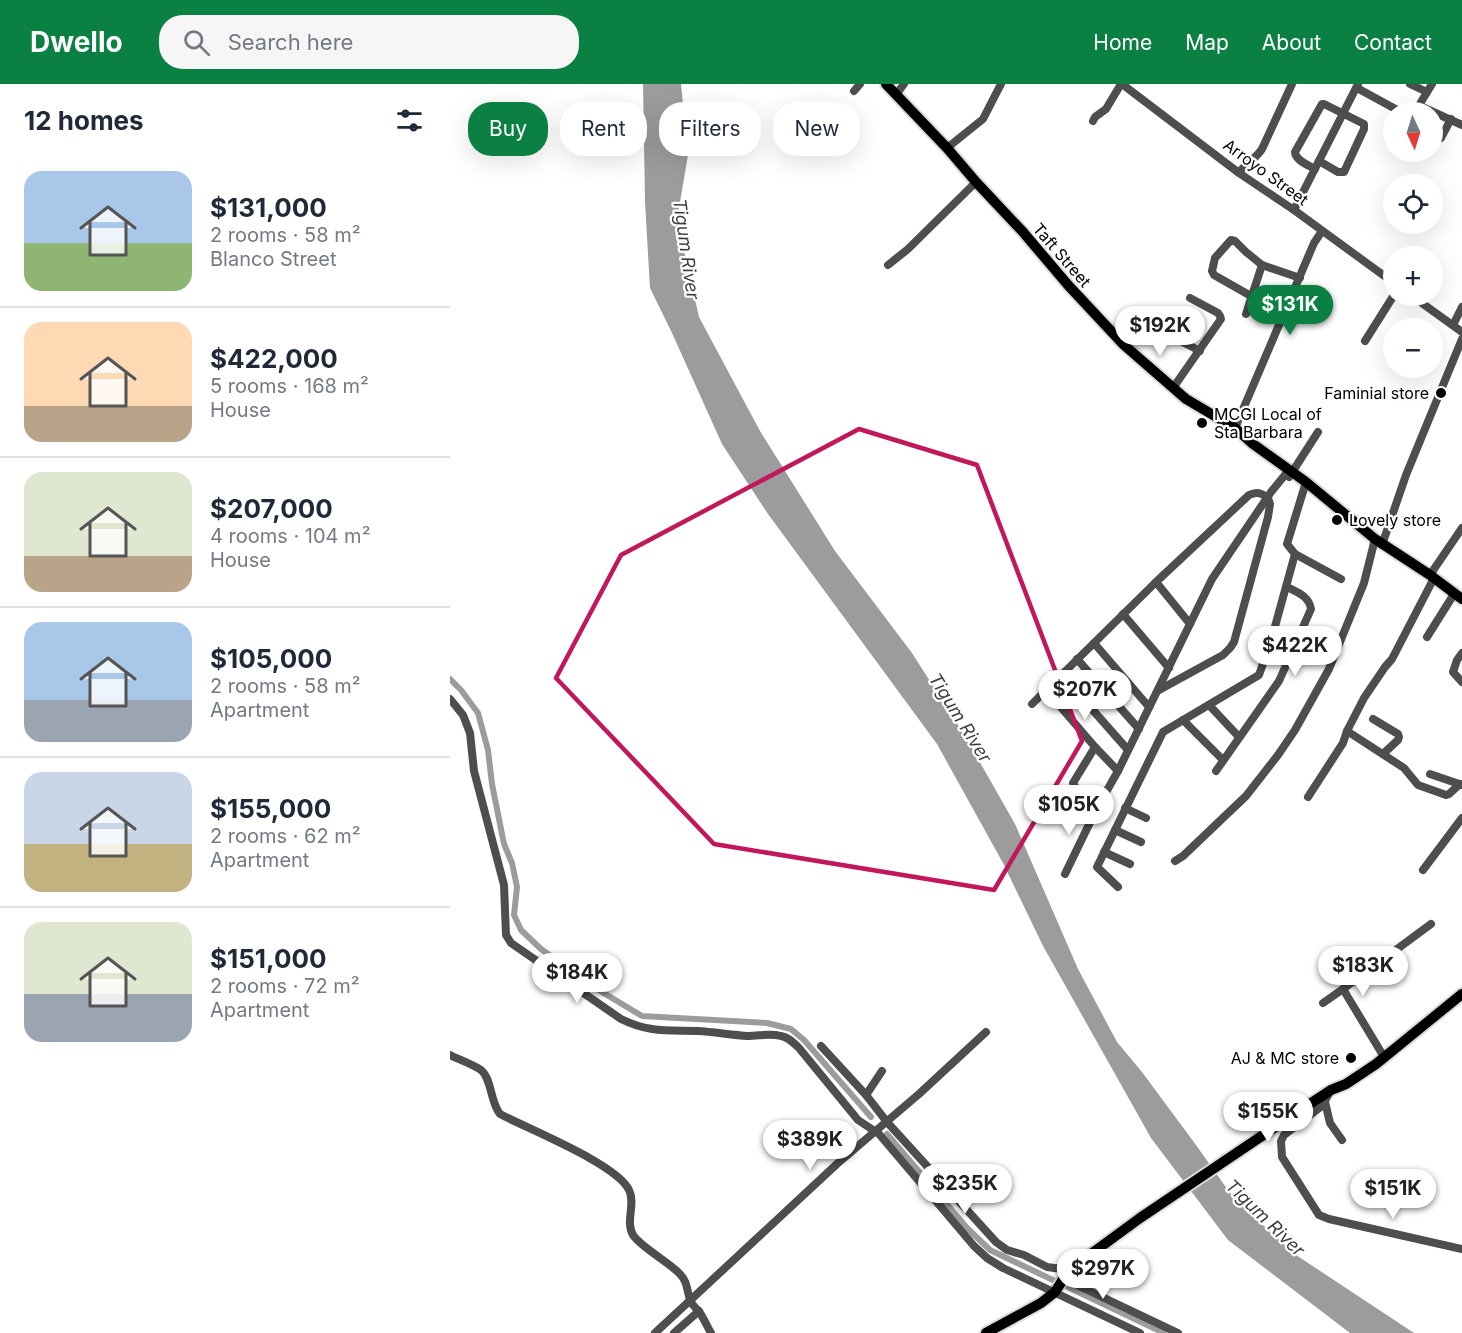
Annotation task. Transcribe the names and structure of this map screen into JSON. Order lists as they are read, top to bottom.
{
  "streets": {
    "main road": ["Taft Street"],
    "street": ["Arroyo Street"]
  },
  "water": ["Tigum River"],
  "places": [
    "Faminial store",
    "MCGI Local of Sta Barbara",
    "Lovely store",
    "AJ & MC store"
  ],
  "north": "bottom",
  "page": {
    "header": "Dwello",
    "search": "Search here",
    "nav": [
      "Home",
      "Map",
      "About",
      "Contact"
    ],
    "heading": "12 homes",
    "map_buttons": ["+", "−"],
    "chip": [
      "Buy",
      "Rent",
      "Filters",
      "New"
    ],
    "list": [
      {
        "name": "$131,000",
        "note": "2 rooms · 58 m² · Blanco Street"
      },
      {
        "name": "$422,000",
        "note": "5 rooms · 168 m² · House"
      },
      {
        "name": "$207,000",
        "note": "4 rooms · 104 m² · House"
      },
      {
        "name": "$105,000",
        "note": "2 rooms · 58 m² · Apartment"
      },
      {
        "name": "$155,000",
        "note": "2 rooms · 62 m² · Apartment"
      },
      {
        "name": "$151,000",
        "note": "2 rooms · 72 m² · Apartment"
      }
    ],
    "price": [
      "$131K",
      "$192K",
      "$422K",
      "$207K",
      "$105K",
      "$183K",
      "$184K",
      "$155K",
      "$389K",
      "$235K",
      "$151K",
      "$297K"
    ]
  }
}
